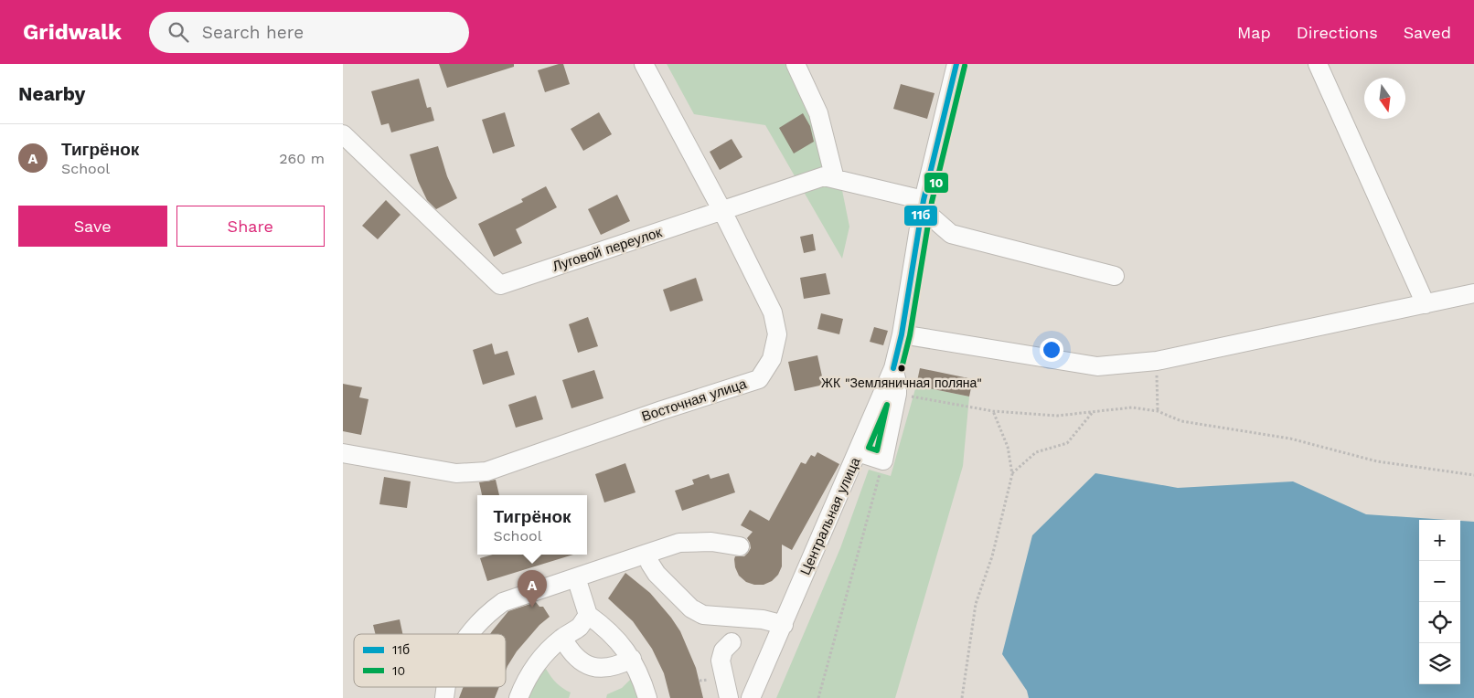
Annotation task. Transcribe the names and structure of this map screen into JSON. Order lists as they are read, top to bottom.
{
  "streets": {
    "street": ["Луговой переулок", "Восточная улица", "Центральная улица"]
  },
  "crossings": [
    ["Луговой переулок", "Восточная улица"],
    ["Луговой переулок", "Центральная улица"]
  ],
  "places": ["ЖК \"Земляничная поляна\""],
  "lines": ["transit line 11б", "transit line 10"],
  "legend": ["11б", "10"],
  "north": "bottom",
  "page": {
    "header": "Gridwalk",
    "search": "Search here",
    "nav": ["Map", "Directions", "Saved"],
    "heading": "Nearby",
    "list": [
      {
        "mark": "A",
        "name": "Тигрёнок",
        "note": "School",
        "value": "260 m"
      }
    ],
    "buttons": ["Save", "Share"],
    "popup": ["Тигрёнок", "School"],
    "map_buttons": ["+", "−"],
    "pins": "A"
  }
}
